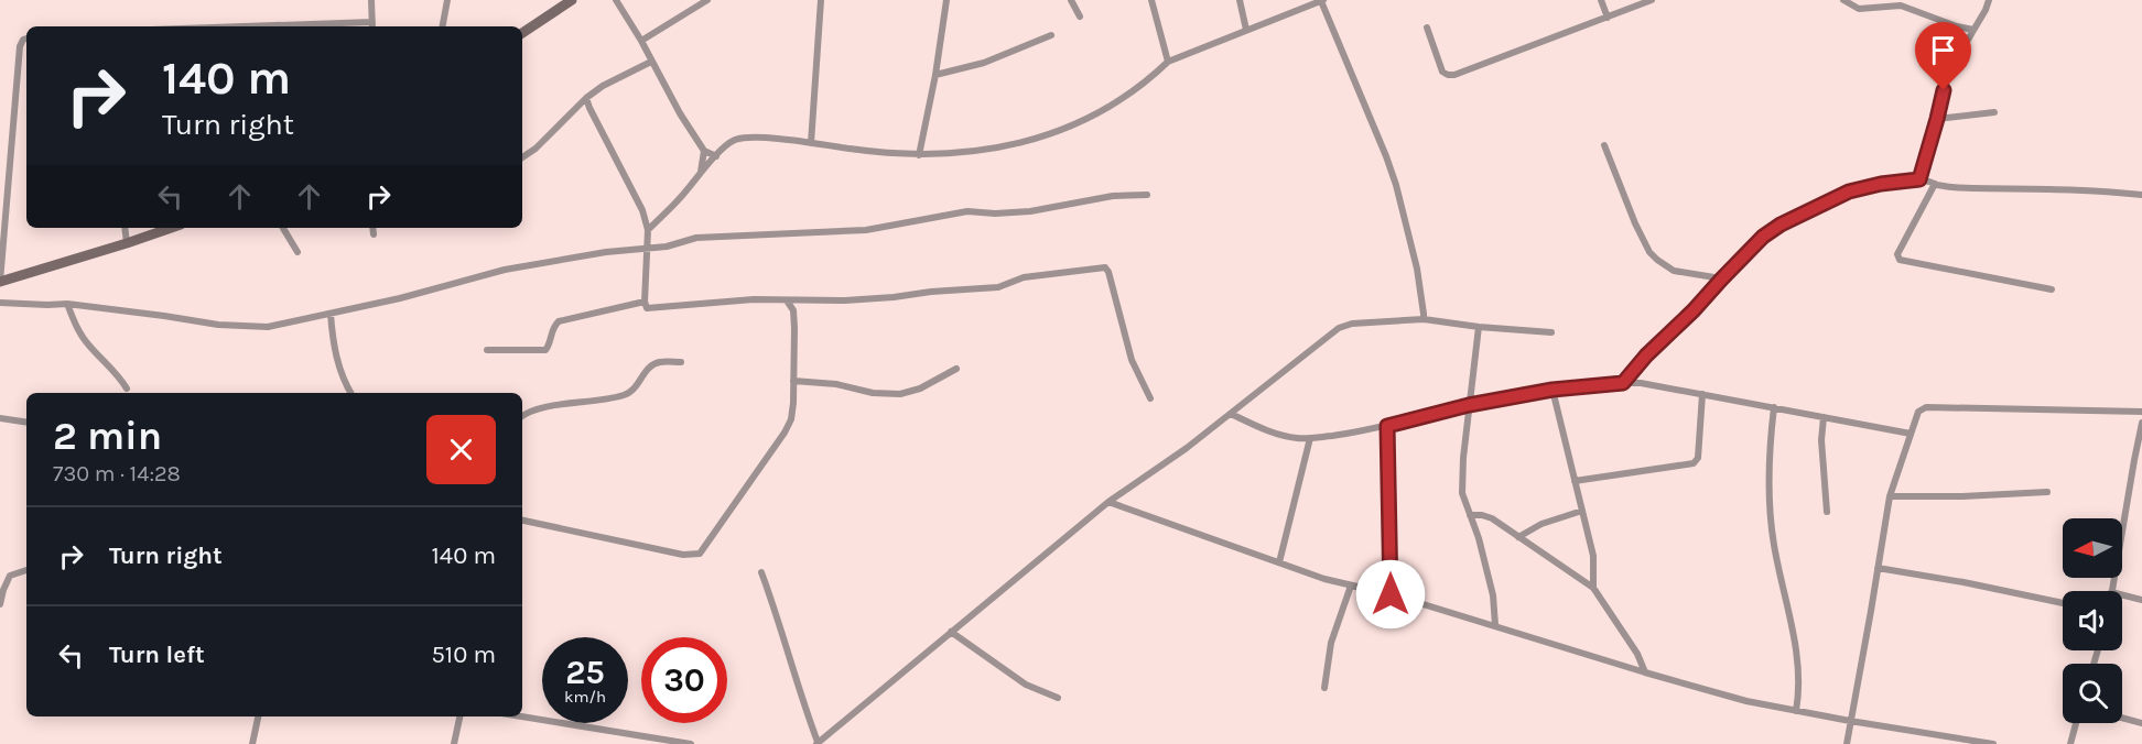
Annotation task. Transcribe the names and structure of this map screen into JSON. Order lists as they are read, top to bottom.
{
  "north": "left",
  "page": {
    "turn": ["140 m", "Turn right"],
    "heading": ["2 min", "730 m · 14:28"],
    "list": [
      {
        "name": "Turn right",
        "value": "140 m"
      },
      {
        "name": "Turn left",
        "value": "510 m"
      }
    ],
    "speed": "25 km/h",
    "limit": "30"
  }
}
